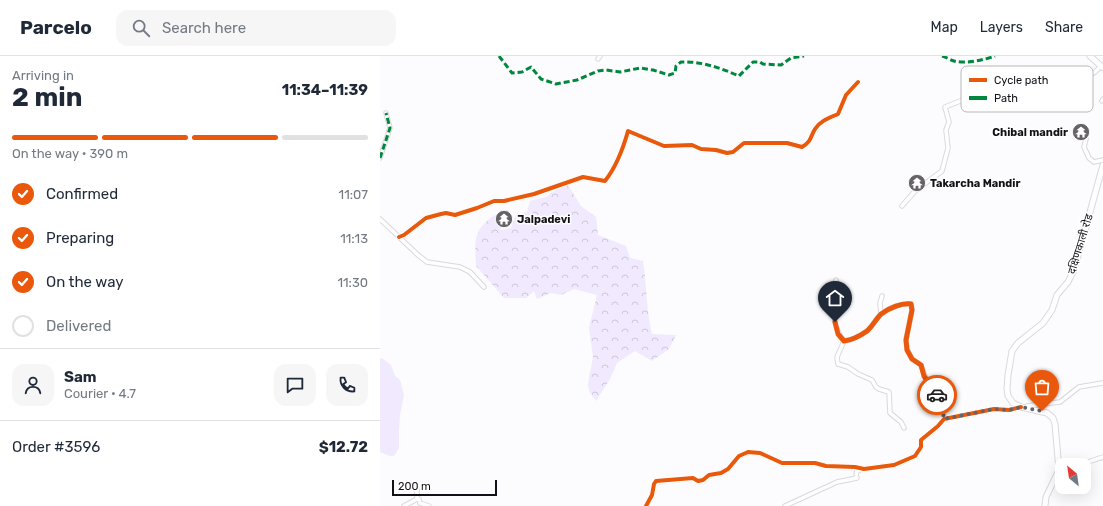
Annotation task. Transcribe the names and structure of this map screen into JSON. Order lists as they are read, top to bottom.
{
  "streets": {
    "main road": ["दक्षिणकाली रोड"]
  },
  "places": {
    "temple": ["Chibal mandir", "Takarcha Mandir", "Jalpadevi"]
  },
  "legend": ["Cycle path", "Path"],
  "scale_bar": "200 m",
  "north": "top left",
  "page": {
    "header": "Parcelo",
    "search": "Search here",
    "nav": ["Map", "Layers", "Share"],
    "heading": ["2 min", "Arriving in", "11:34–11:39"],
    "panel": [
      "Sam",
      "Courier · 4.7",
      "Order #3596",
      "$12.72"
    ],
    "bar": "On the way · 390 m",
    "list": [
      ["Confirmed", "11:07"],
      ["Preparing", "11:13"],
      ["On the way", "11:30"],
      "Delivered"
    ],
    "scale": "200 m"
  }
}
